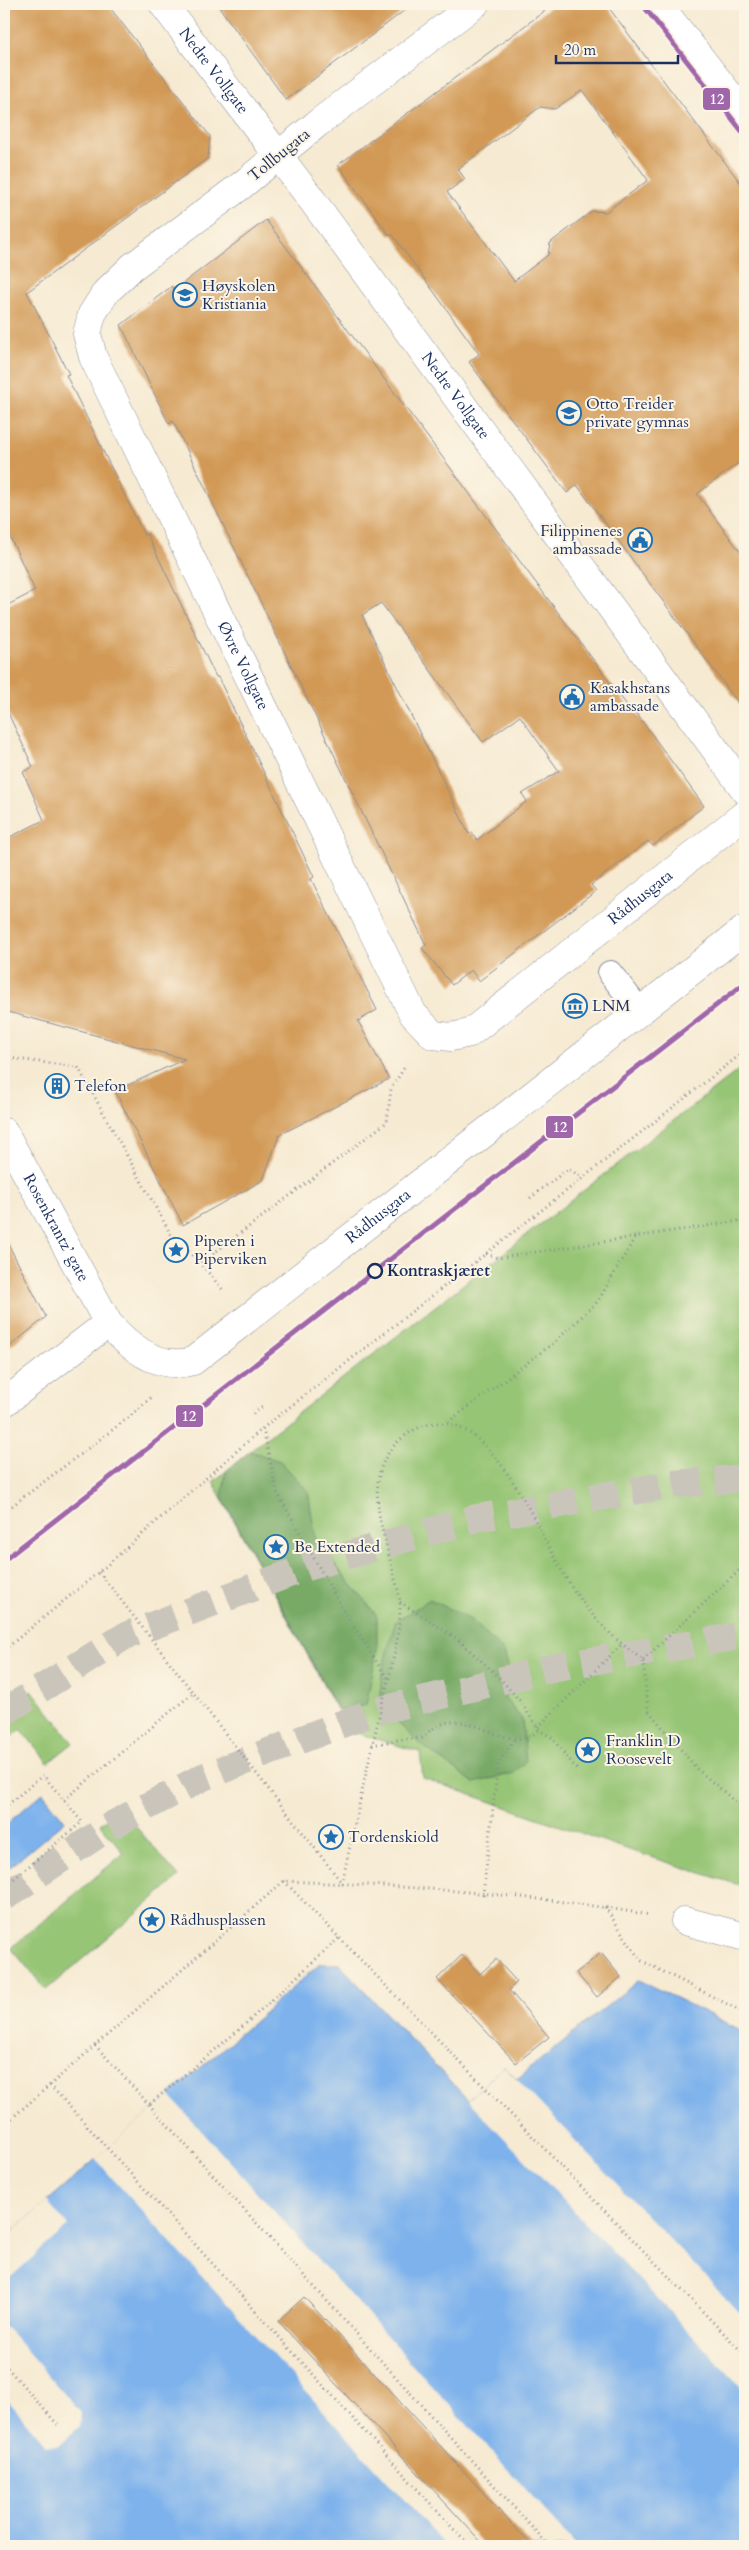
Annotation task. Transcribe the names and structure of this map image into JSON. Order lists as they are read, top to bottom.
{
  "streets": {
    "street": [
      "Nedre Vollgate",
      "Tollbugata",
      "Øvre Vollgate",
      "Rådhusgata",
      "Rosenkrantz’ gate"
    ]
  },
  "crossings": [
    ["Nedre Vollgate", "Tollbugata"],
    ["Tollbugata", "Øvre Vollgate"],
    ["Øvre Vollgate", "Rådhusgata"],
    ["Rådhusgata", "Rosenkrantz’ gate"]
  ],
  "places": {
    "school or university": ["Høyskolen Kristiania", "Otto Treider private gymnas"],
    "public building": ["Filippinenes ambassade", "Kasakhstans ambassade"],
    "museum": ["LNM"],
    "building": ["Telefon"],
    "place": [
      "Piperen i Piperviken",
      "Be Extended",
      "Franklin D Roosevelt",
      "Tordenskiold",
      "Rådhusplassen"
    ],
    "other": ["Kontraskjæret"]
  },
  "lines": ["transit line 12"],
  "scale_bar": "20 m"
}
